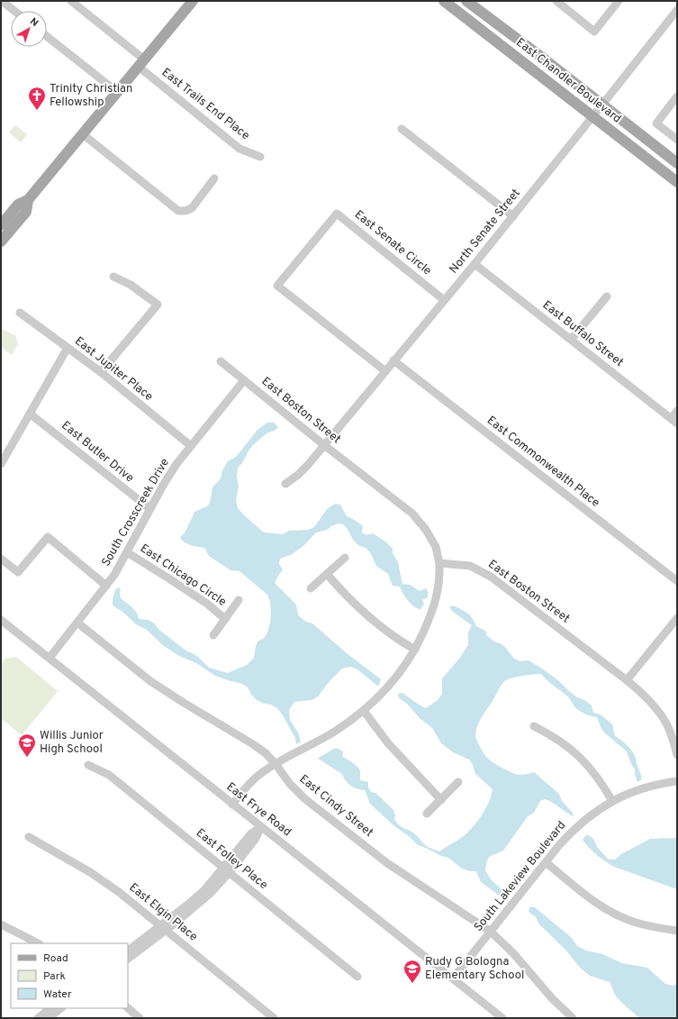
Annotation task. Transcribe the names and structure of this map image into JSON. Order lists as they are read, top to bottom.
{
  "streets": {
    "main road": ["East Chandler Boulevard"],
    "street": [
      "East Trails End Place",
      "North Senate Street",
      "East Senate Circle",
      "East Buffalo Street",
      "East Jupiter Place",
      "East Boston Street",
      "East Butler Drive",
      "East Commonwealth Place",
      "South Crosscreek Drive",
      "East Chicago Circle",
      "East Cindy Street",
      "East Frye Road",
      "East Folley Place",
      "South Lakeview Boulevard",
      "East Elgin Place"
    ]
  },
  "crossings": [
    ["East Chandler Boulevard", "North Senate Street"],
    ["North Senate Street", "East Senate Circle"],
    ["North Senate Street", "East Buffalo Street"],
    ["North Senate Street", "East Boston Street"],
    ["North Senate Street", "East Commonwealth Place"],
    ["East Jupiter Place", "South Crosscreek Drive"],
    ["East Boston Street", "South Crosscreek Drive"],
    ["East Butler Drive", "South Crosscreek Drive"],
    ["South Crosscreek Drive", "East Chicago Circle"],
    ["South Crosscreek Drive", "East Cindy Street"],
    ["South Crosscreek Drive", "East Frye Road"],
    ["East Cindy Street", "South Lakeview Boulevard"],
    ["East Frye Road", "South Lakeview Boulevard"]
  ],
  "places": {
    "church": ["Trinity Christian Fellowship"],
    "school or university": ["Willis Junior High School", "Rudy G Bologna Elementary School"]
  },
  "legend": ["Road", "Park", "Water"],
  "north": "top right"
}
